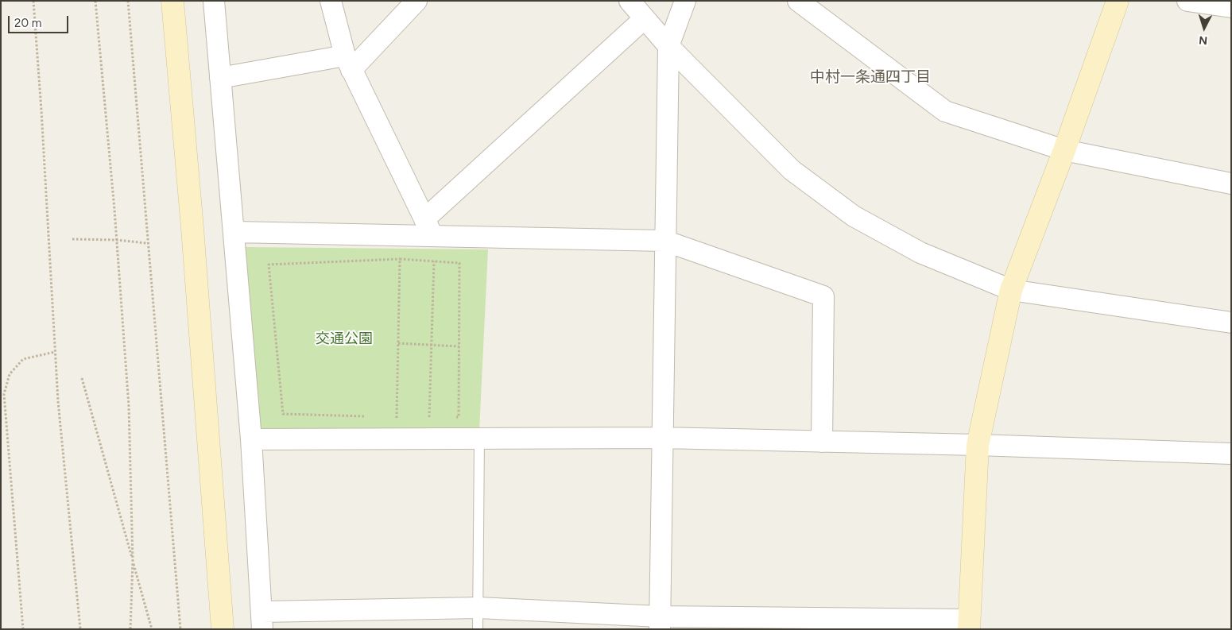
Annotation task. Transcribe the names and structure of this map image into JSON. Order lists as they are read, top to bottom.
{
  "districts": ["中村一条通四丁目"],
  "parks": ["交通公園"],
  "scale_bar": "20 m",
  "north": "bottom"
}
